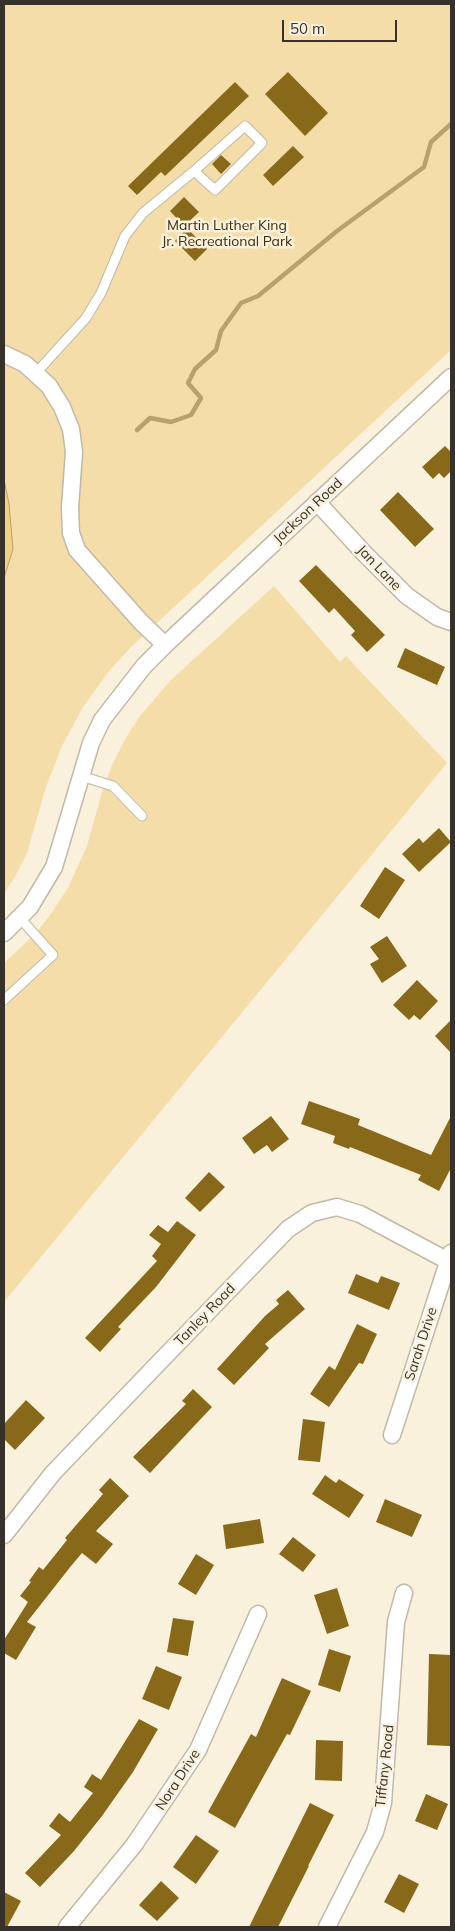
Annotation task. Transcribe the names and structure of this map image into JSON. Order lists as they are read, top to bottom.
{
  "streets": {
    "street": [
      "Jackson Road",
      "Jan Lane",
      "Tanley Road",
      "Sarah Drive",
      "Tiffany Road",
      "Nora Drive"
    ]
  },
  "crossings": [
    ["Jackson Road", "Jan Lane"],
    ["Tanley Road", "Sarah Drive"]
  ],
  "parks": ["Martin Luther King Jr. Recreational Park"],
  "scale_bar": "50 m"
}
